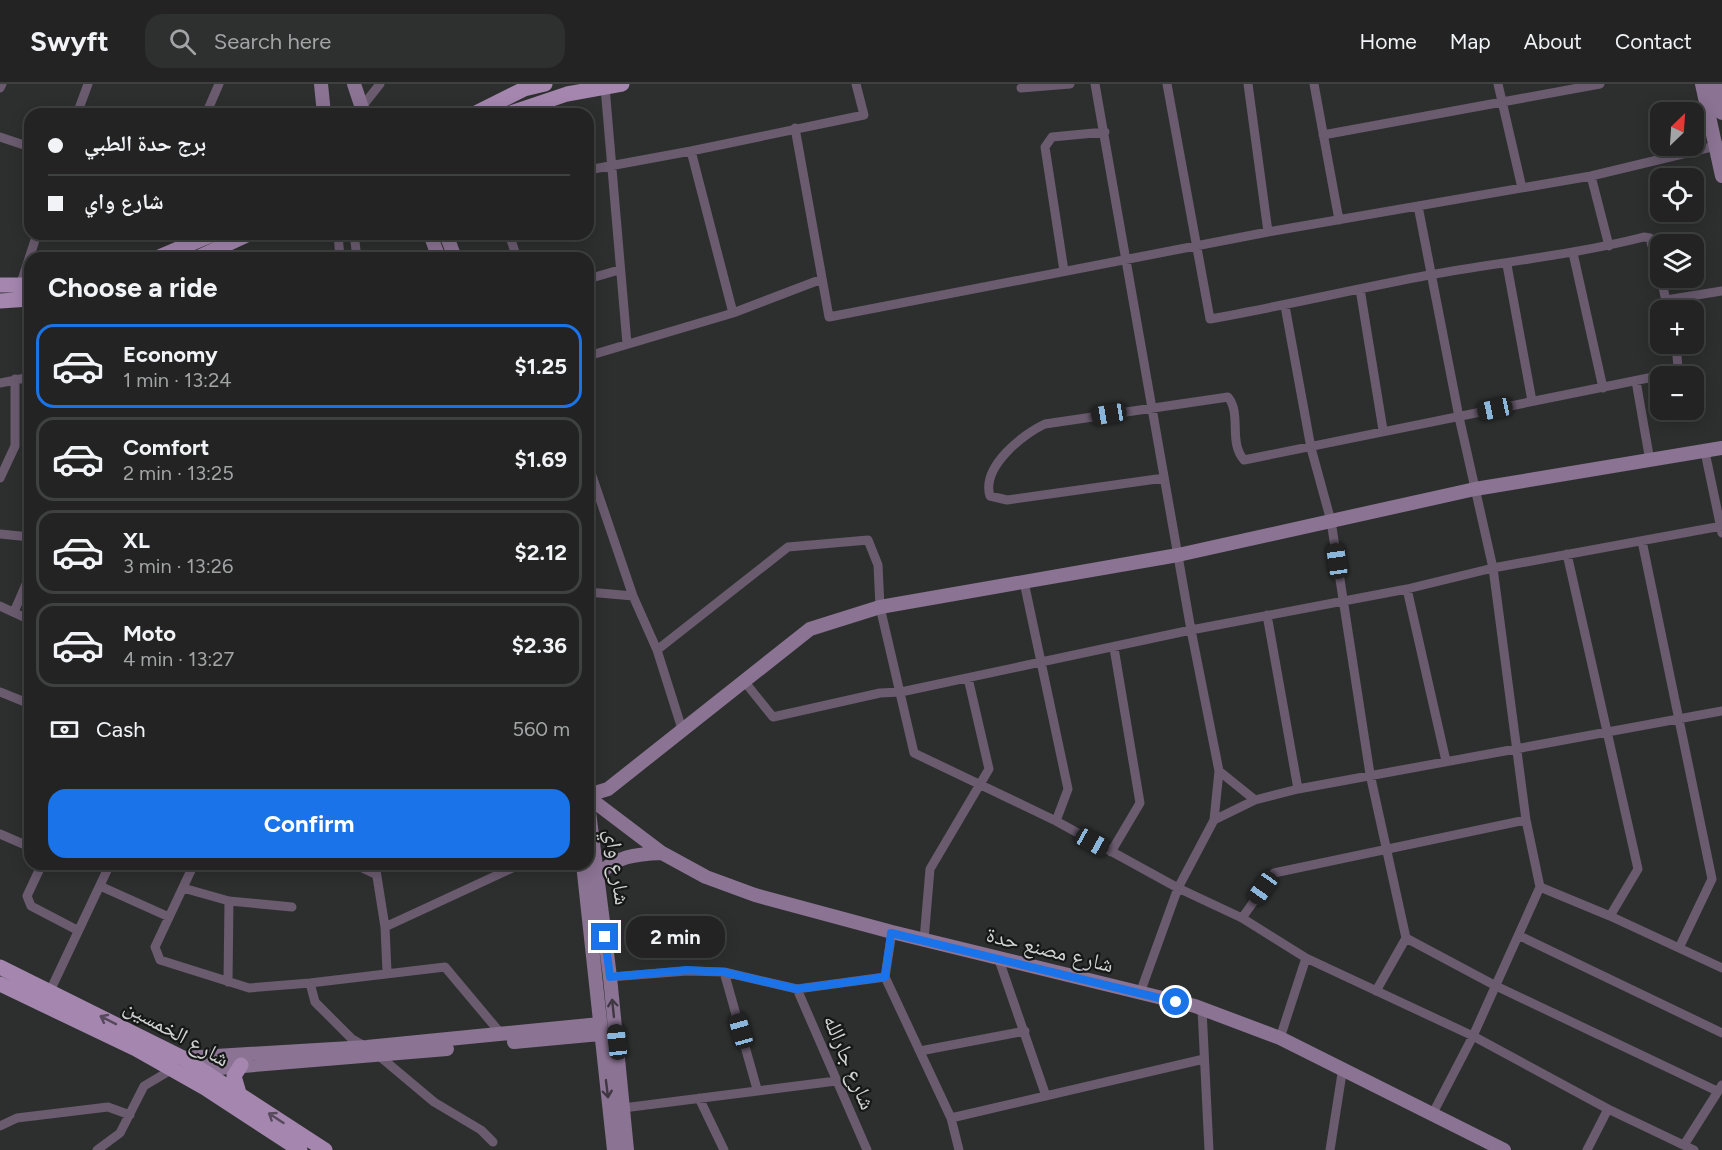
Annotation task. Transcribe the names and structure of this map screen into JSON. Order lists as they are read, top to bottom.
{
  "streets": {
    "main road": ["شارع الخمسين"],
    "street": ["شارع واي", "شارع مصنع حدة", "شارع جارالله"]
  },
  "crossings": [
    ["شارع واي", "شارع جارالله"]
  ],
  "north": "top right",
  "page": {
    "header": "Swyft",
    "search": "Search here",
    "nav": [
      "Home",
      "Map",
      "About",
      "Contact"
    ],
    "map_buttons": ["+", "−"],
    "banner": ["برج حدة الطبي", "شارع واي"],
    "heading": "Choose a ride",
    "list": [
      {
        "name": "Economy",
        "note": "1 min · 13:24",
        "value": "$1.25"
      },
      {
        "name": "Comfort",
        "note": "2 min · 13:25",
        "value": "$1.69"
      },
      {
        "name": "XL",
        "note": "3 min · 13:26",
        "value": "$2.12"
      },
      {
        "name": "Moto",
        "note": "4 min · 13:27",
        "value": "$2.36"
      }
    ],
    "pay": ["Cash", "560 m"],
    "buttons": "Confirm",
    "bubble": "2 min"
  }
}
